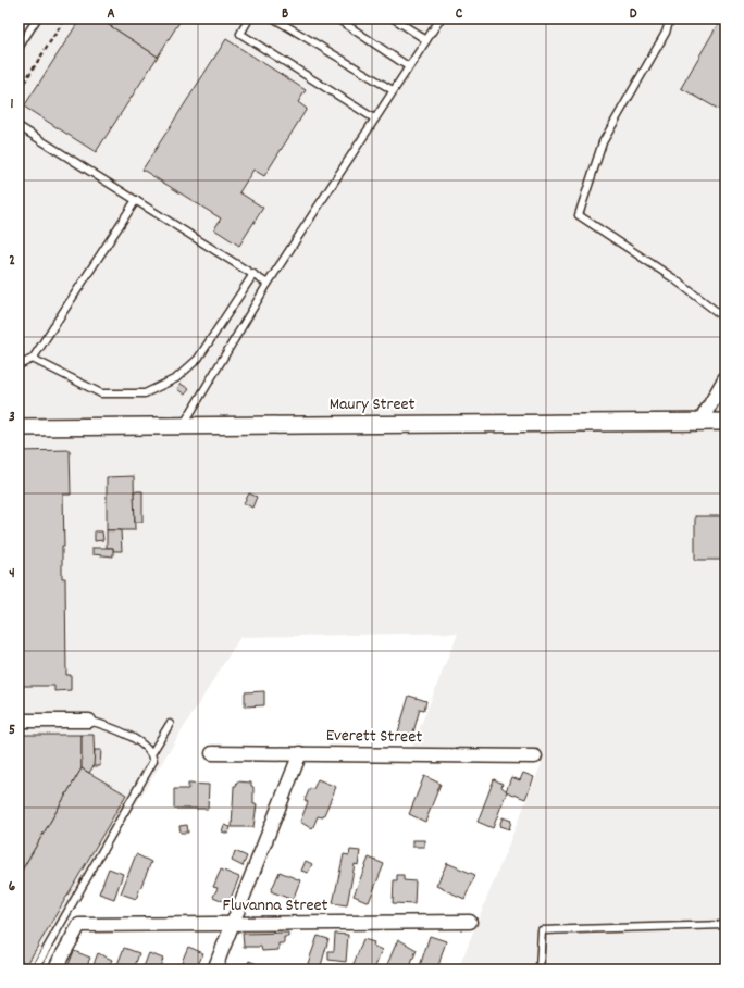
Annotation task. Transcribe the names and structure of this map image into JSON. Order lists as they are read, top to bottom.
{
  "streets": {
    "street": ["Maury Street", "Everett Street", "Fluvanna Street"]
  },
  "grid": {
    "columns": [
      "A",
      "B",
      "C",
      "D"
    ],
    "rows": [
      "1",
      "2",
      "3",
      "4",
      "5",
      "6"
    ]
  }
}
